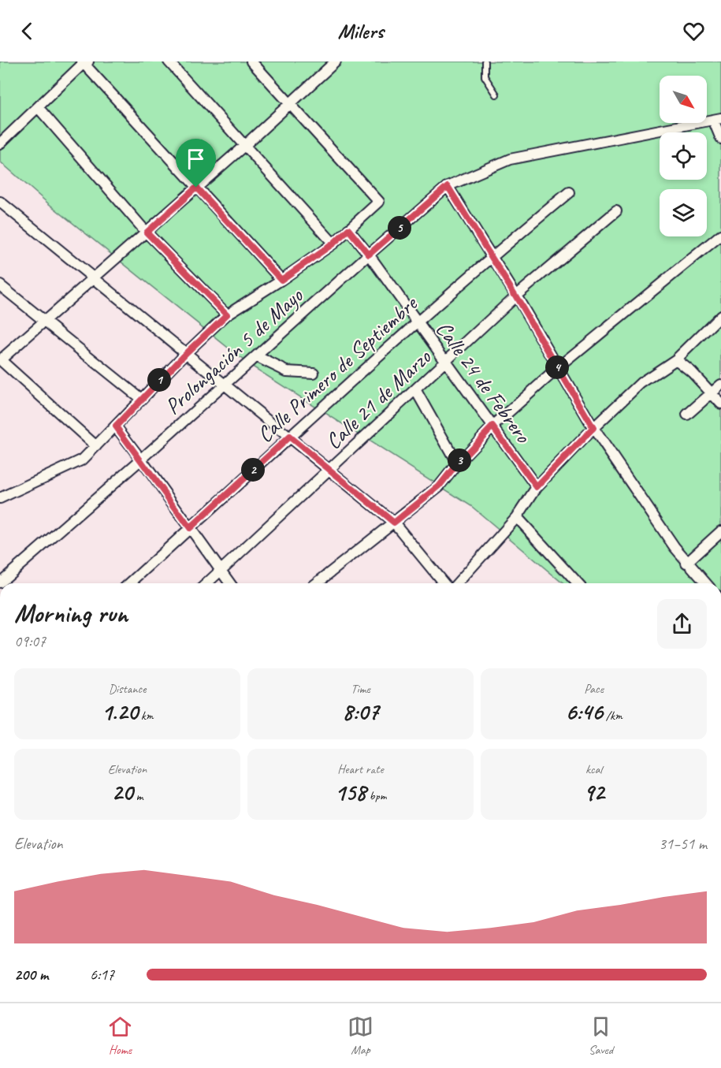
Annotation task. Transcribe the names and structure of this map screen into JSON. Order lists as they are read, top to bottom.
{
  "streets": {
    "street": [
      "Prolongación 5 de Mayo",
      "Calle Primero de Septiembre",
      "Calle 24 de Febrero",
      "Calle 21 de Marzo"
    ]
  },
  "crossings": [
    ["Prolongación 5 de Mayo", "Calle 24 de Febrero"],
    ["Calle Primero de Septiembre", "Calle 24 de Febrero"],
    ["Calle 24 de Febrero", "Calle 21 de Marzo"]
  ],
  "north": "bottom right",
  "page": {
    "header": "Milers",
    "pins": [
      "5",
      "4",
      "1",
      "3",
      "2"
    ],
    "heading": ["Morning run", "09:07"],
    "stats": [
      ["Distance", "1.20 km"],
      ["Time", "8:07"],
      ["Pace", "6:46 /km"],
      ["Elevation", "20 m"],
      ["Heart rate", "158 bpm"],
      ["kcal", "92"]
    ],
    "chart": ["Elevation", "31–51 m"],
    "list": [
      {
        "name": "200 m",
        "note": "6:17"
      }
    ],
    "tabs": ["Home", "Map", "Saved"]
  }
}
